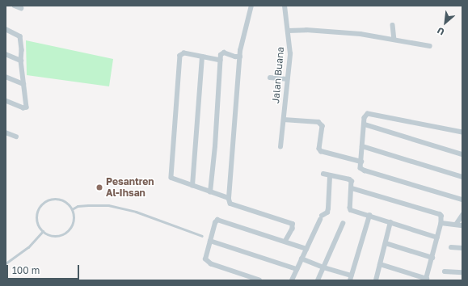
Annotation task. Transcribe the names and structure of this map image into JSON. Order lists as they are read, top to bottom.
{
  "streets": {
    "street": ["Jalan Buana"]
  },
  "places": ["Pesantren Al-Ihsan"],
  "scale_bar": "100 m",
  "north": "bottom left"
}
